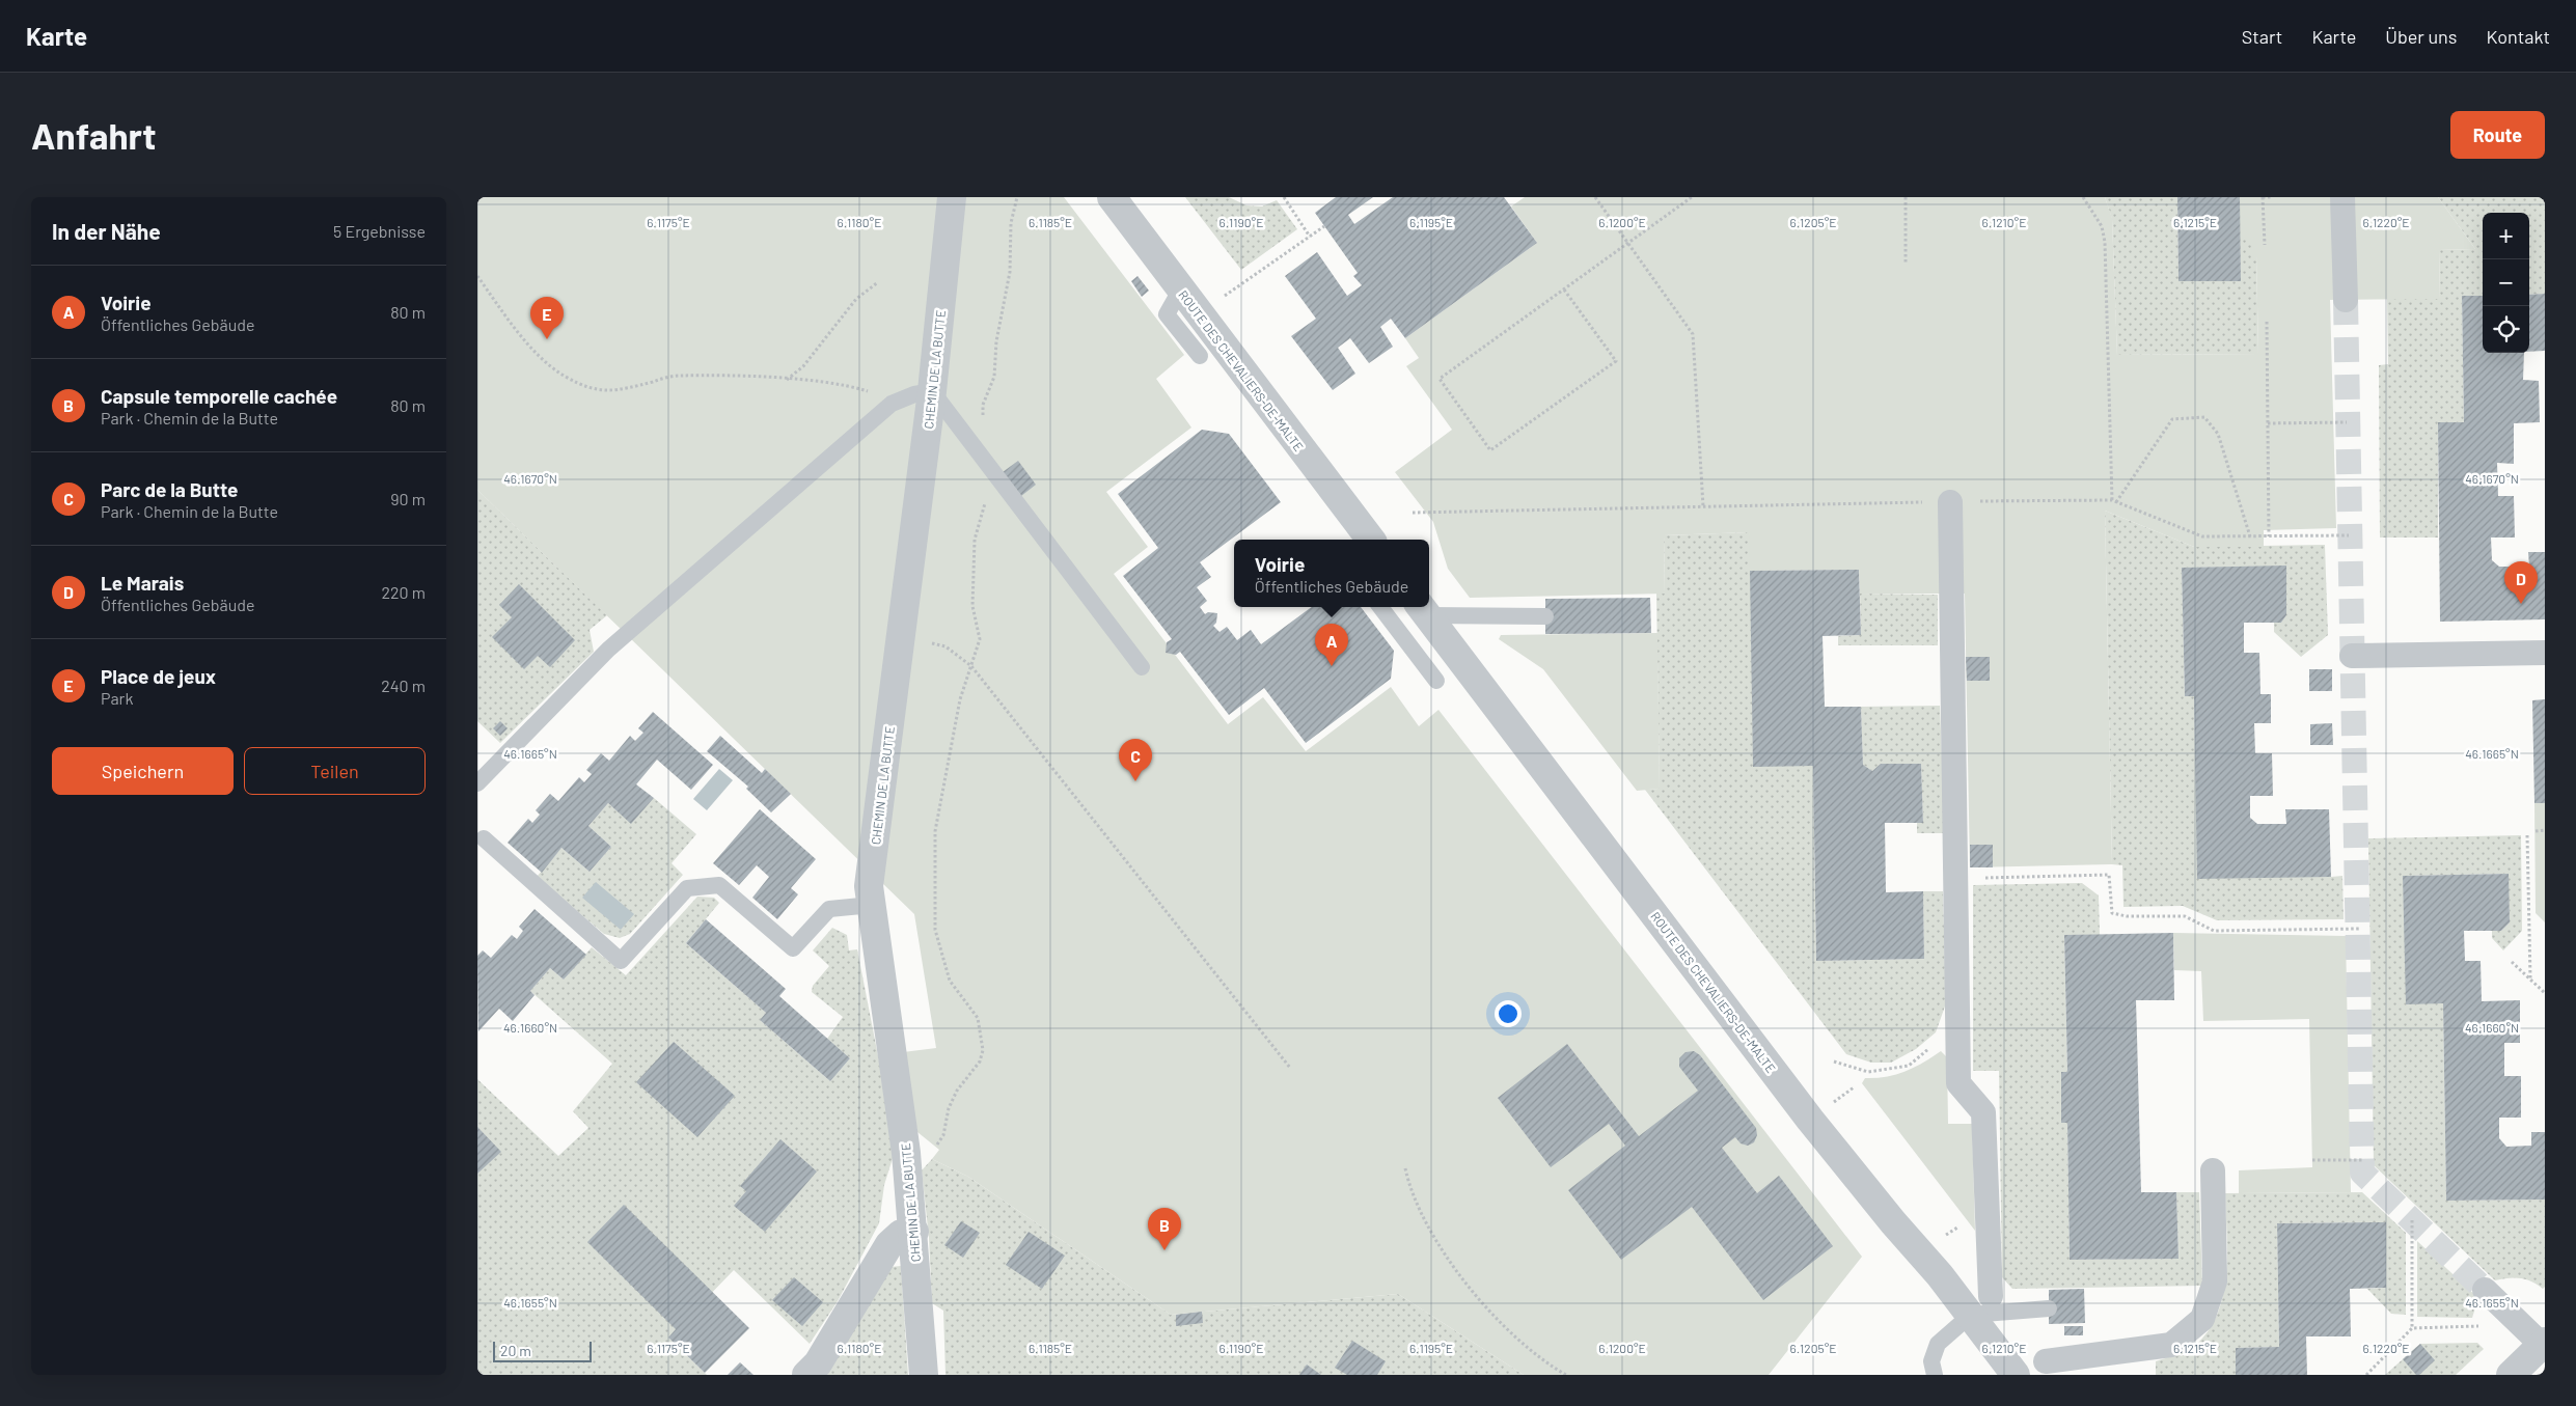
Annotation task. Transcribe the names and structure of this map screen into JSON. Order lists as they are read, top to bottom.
{
  "streets": {
    "street": ["CHEMIN DE LA BUTTE", "ROUTE DES CHEVALIERS-DE-MALTE"]
  },
  "scale_bar": "20 m",
  "page": {
    "header": "Karte",
    "nav": [
      "Start",
      "Karte",
      "Über uns",
      "Kontakt"
    ],
    "buttons": [
      "Route",
      ["Speichern", "Teilen"]
    ],
    "title": "Anfahrt",
    "heading": ["In der Nähe", "5 Ergebnisse"],
    "map_buttons": ["+", "−"],
    "list": [
      {
        "mark": "A",
        "name": "Voirie",
        "note": "Öffentliches Gebäude",
        "value": "80 m"
      },
      {
        "mark": "B",
        "name": "Capsule temporelle cachée",
        "note": "Park · Chemin de la Butte",
        "value": "80 m"
      },
      {
        "mark": "C",
        "name": "Parc de la Butte",
        "note": "Park · Chemin de la Butte",
        "value": "90 m"
      },
      {
        "mark": "D",
        "name": "Le Marais",
        "note": "Öffentliches Gebäude",
        "value": "220 m"
      },
      {
        "mark": "E",
        "name": "Place de jeux",
        "note": "Park",
        "value": "240 m"
      }
    ],
    "pins": [
      "E",
      "D",
      "A",
      "C",
      "B"
    ],
    "popup": ["Voirie", "Öffentliches Gebäude"],
    "scale": "20 m"
  },
  "coordinates": [
    "6.1175°E",
    "6.1180°E",
    "6.1185°E",
    "6.1190°E",
    "6.1195°E",
    "6.1200°E",
    "6.1205°E",
    "6.1210°E",
    "6.1215°E",
    "6.1220°E",
    "46.1670°N",
    "46.1665°N",
    "46.1660°N",
    "46.1655°N"
  ]
}
